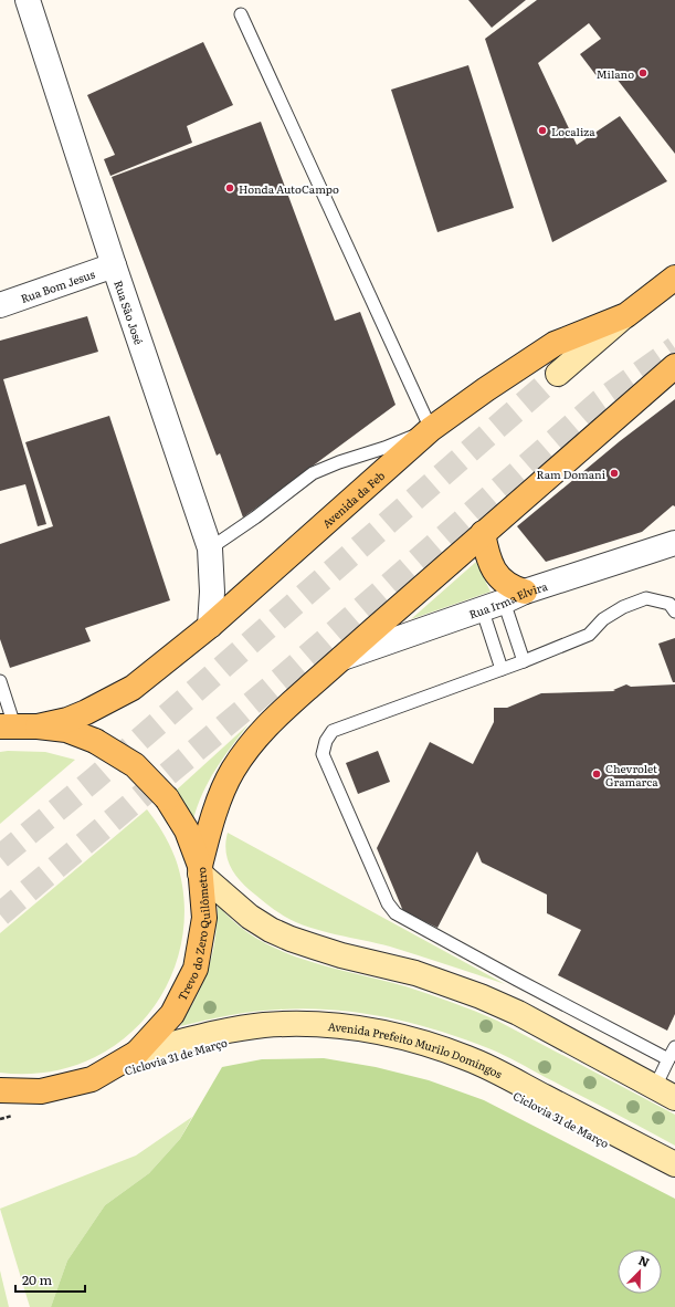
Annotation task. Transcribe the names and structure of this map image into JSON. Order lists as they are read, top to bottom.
{
  "streets": {
    "main road": ["Avenida da Feb", "Trevo do Zero Quilômetro", "Avenida Prefeito Murilo Domingos"],
    "street": ["Rua Bom Jesus", "Rua São José", "Rua Irma Elvira"]
  },
  "crossings": [
    ["Rua Bom Jesus", "Rua São José"],
    ["Rua São José", "Avenida da Feb"],
    ["Avenida da Feb", "Trevo do Zero Quilômetro"],
    ["Trevo do Zero Quilômetro", "Avenida Prefeito Murilo Domingos"]
  ],
  "places": [
    "Milano",
    "Localiza",
    "Honda AutoCampo",
    "Ram Domani",
    "Chevrolet Gramarca"
  ],
  "scale_bar": "20 m",
  "north": "top right"
}
